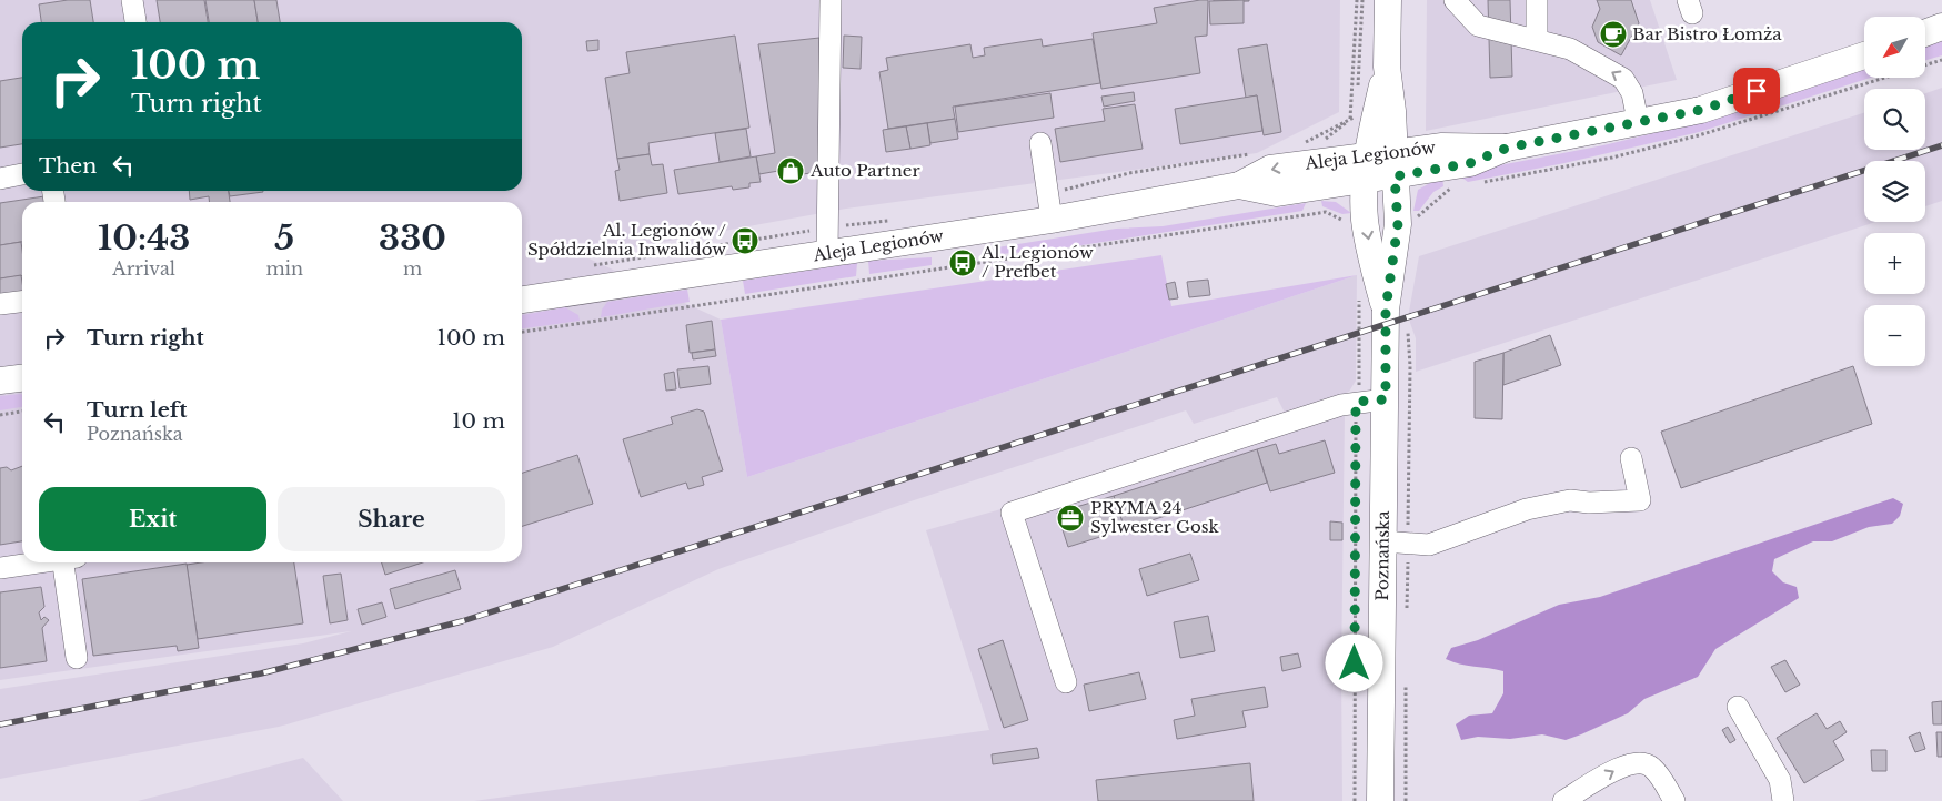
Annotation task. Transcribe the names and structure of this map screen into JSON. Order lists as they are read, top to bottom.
{
  "streets": {
    "main road": ["Aleja Legionów", "Poznańska"]
  },
  "crossings": [
    ["Aleja Legionów", "Poznańska"]
  ],
  "places": {
    "cafe": ["Bar Bistro Łomża"],
    "shop": ["Auto Partner"],
    "bus stop": ["Al. Legionów / Spółdzielnia Inwalidów", "Al. Legionów / Prefbet"],
    "office": ["PRYMA 24 Sylwester Gosk"]
  },
  "north": "bottom left",
  "page": {
    "map_buttons": ["+", "−"],
    "turn": ["100 m", "Turn right"],
    "then": "Then",
    "eta": [
      "10:43",
      "Arrival",
      "5",
      "min",
      "330",
      "m"
    ],
    "list": [
      {
        "name": "Turn right",
        "value": "100 m"
      },
      {
        "name": "Turn left",
        "note": "Poznańska",
        "value": "10 m"
      }
    ],
    "buttons": ["Exit", "Share"]
  }
}
